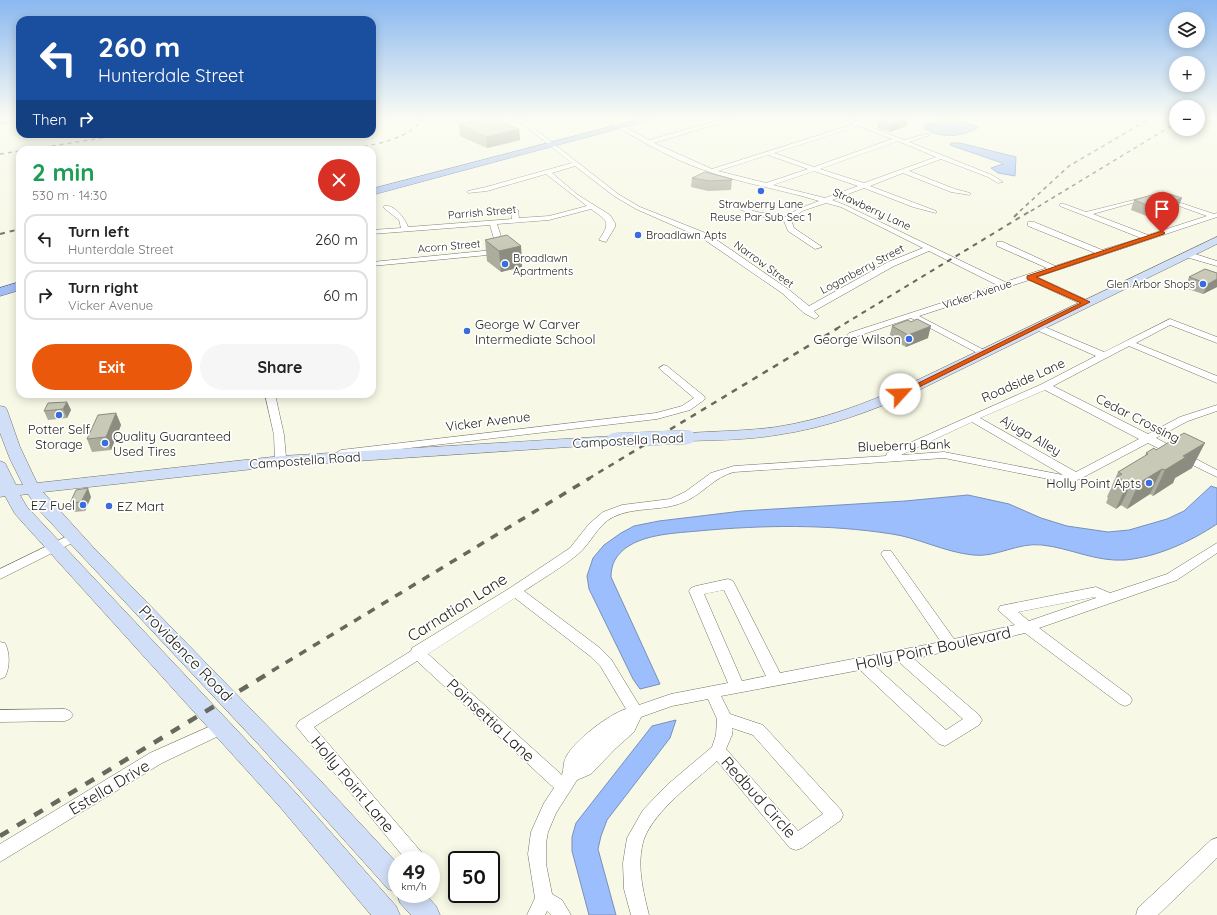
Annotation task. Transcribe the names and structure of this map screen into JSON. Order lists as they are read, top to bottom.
{
  "streets": {
    "main road": ["Campostella Road", "Providence Road"],
    "street": [
      "Strawberry Lane",
      "Parrish Street",
      "Acorn Street",
      "Narrow Street",
      "Loganberry Street",
      "Vicker Avenue",
      "Roadside Lane",
      "Cedar Crossing",
      "Ajuga Alley",
      "Blueberry Bank",
      "Carnation Lane",
      "Holly Point Boulevard",
      "Poinsettia Lane",
      "Holly Point Lane",
      "Estella Drive",
      "Redbud Circle"
    ]
  },
  "crossings": [
    ["Strawberry Lane", "Loganberry Street"],
    ["Strawberry Lane", "Vicker Avenue"],
    ["Parrish Street", "Acorn Street"],
    ["Narrow Street", "Loganberry Street"],
    ["Vicker Avenue", "Campostella Road"],
    ["Roadside Lane", "Cedar Crossing"],
    ["Roadside Lane", "Ajuga Alley"],
    ["Roadside Lane", "Blueberry Bank"],
    ["Cedar Crossing", "Blueberry Bank"],
    ["Ajuga Alley", "Blueberry Bank"],
    ["Campostella Road", "Providence Road"],
    ["Blueberry Bank", "Carnation Lane"],
    ["Carnation Lane", "Poinsettia Lane"],
    ["Carnation Lane", "Holly Point Lane"],
    ["Providence Road", "Estella Drive"]
  ],
  "places": [
    "Strawberry Lane Reuse Par Sub Sec 1",
    "Broadlawn Apts",
    "Broadlawn Apartments",
    "Glen Arbor Shops",
    "George W Carver Intermediate School",
    "George Wilson",
    "Potter Self Storage",
    "Quality Guaranteed Used Tires",
    "Holly Point Apts",
    "EZ Fuel",
    "EZ Mart"
  ],
  "page": {
    "map_buttons": ["+", "−"],
    "turn": ["260 m", "Hunterdale Street"],
    "then": "Then",
    "heading": ["2 min", "530 m · 14:30"],
    "list": [
      {
        "name": "Turn left",
        "note": "Hunterdale Street",
        "value": "260 m"
      },
      {
        "name": "Turn right",
        "note": "Vicker Avenue",
        "value": "60 m"
      }
    ],
    "buttons": ["Exit", "Share"],
    "speed": "49 km/h",
    "limit": "50"
  }
}
